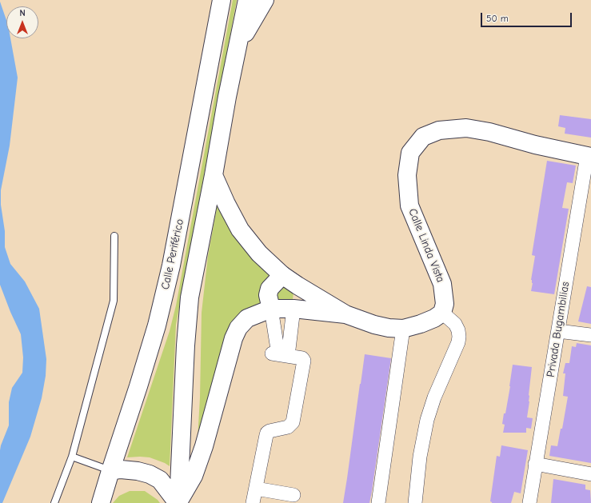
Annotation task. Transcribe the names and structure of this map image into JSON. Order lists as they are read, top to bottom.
{
  "streets": {
    "main road": ["Calle Linda Vista", "Calle Periférico"],
    "street": ["Privada Bugambilias"]
  },
  "crossings": [
    ["Calle Linda Vista", "Privada Bugambilias"]
  ],
  "scale_bar": "50 m",
  "north": "top"
}
